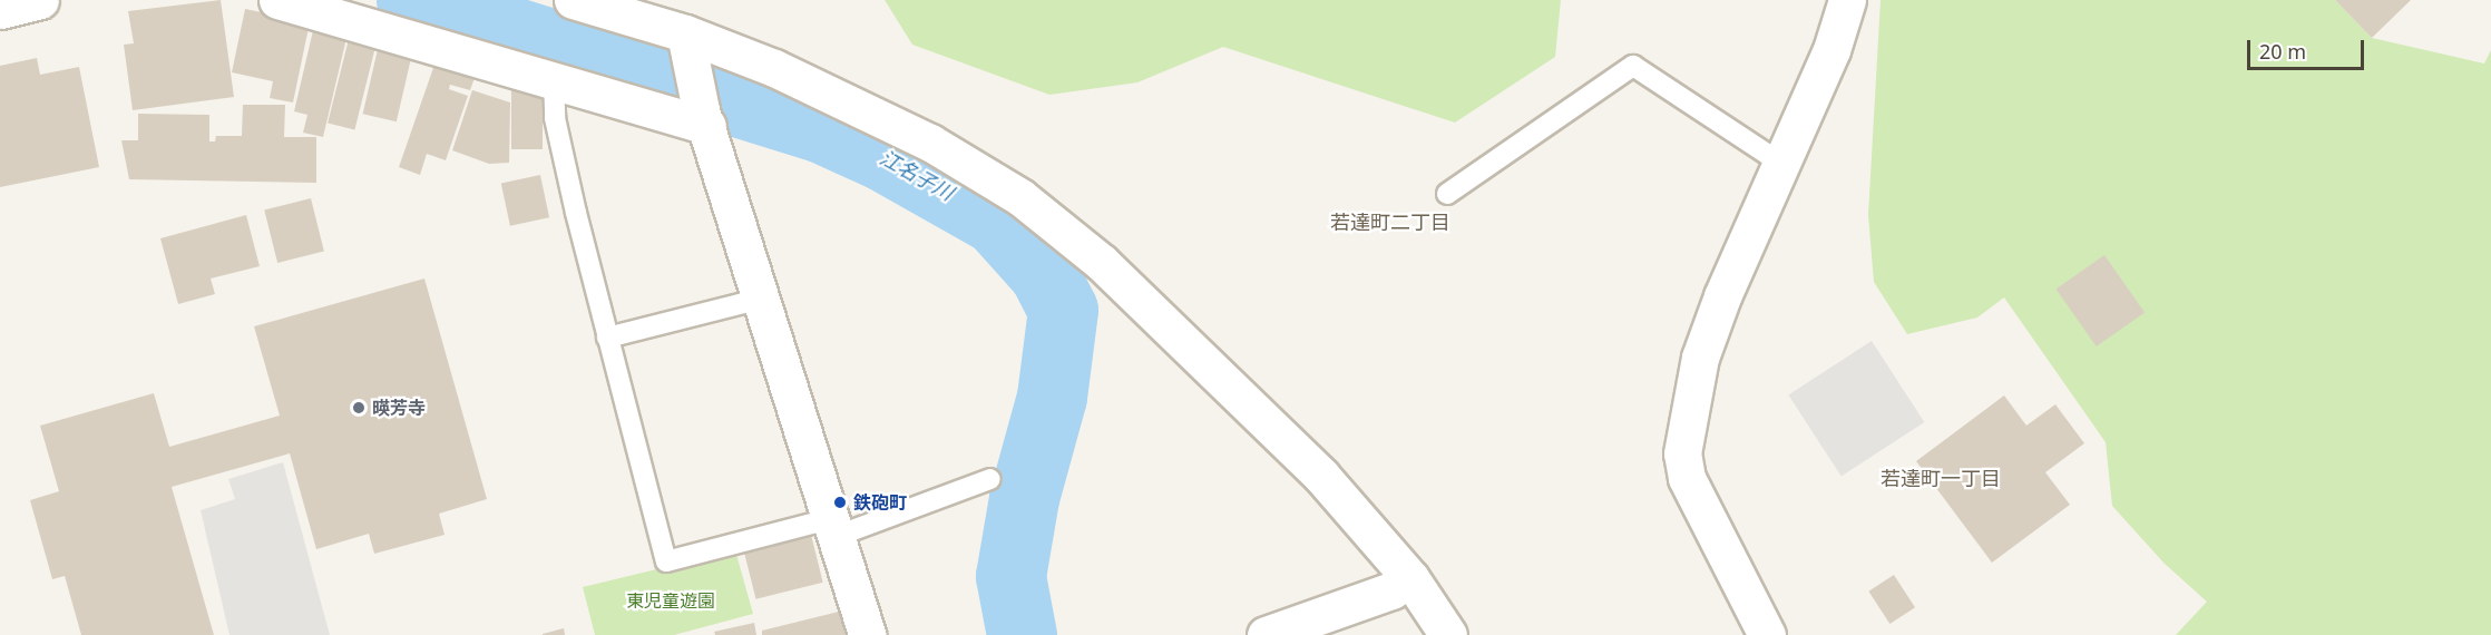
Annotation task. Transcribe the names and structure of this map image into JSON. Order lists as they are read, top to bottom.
{
  "districts": ["若達町二丁目", "若達町一丁目"],
  "water": ["江名子川"],
  "parks": ["東児童遊園"],
  "places": ["暎芳寺", "鉄砲町"],
  "scale_bar": "20 m"
}
